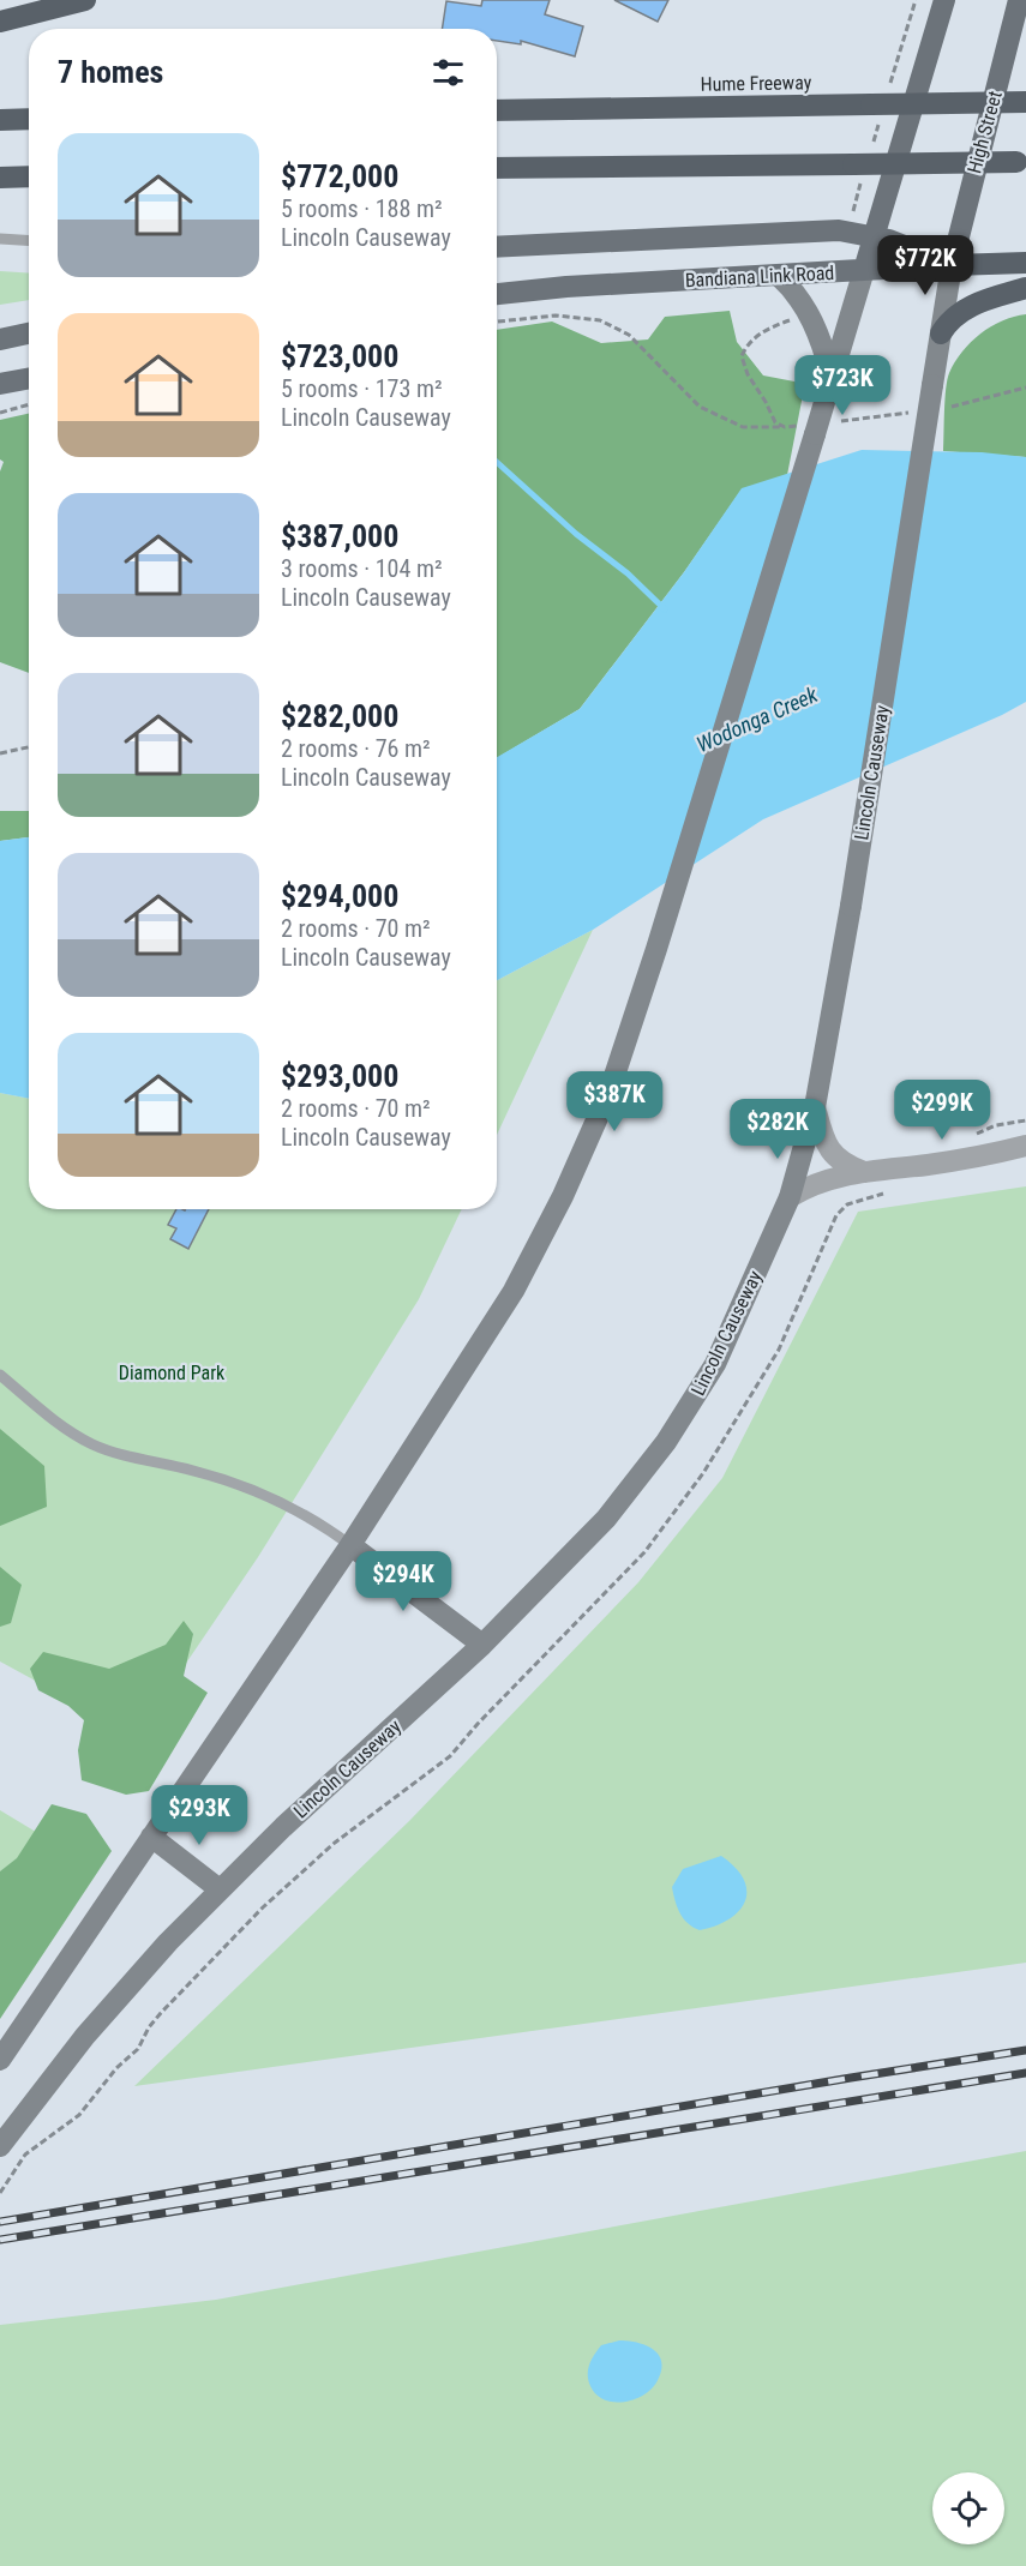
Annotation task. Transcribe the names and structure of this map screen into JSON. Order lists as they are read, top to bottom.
{
  "streets": {
    "highway": ["Hume Freeway"],
    "main road": ["High Street", "Bandiana Link Road", "Lincoln Causeway"]
  },
  "crossings": [
    ["High Street", "Bandiana Link Road"],
    ["High Street", "Lincoln Causeway"],
    ["Bandiana Link Road", "Lincoln Causeway"]
  ],
  "water": ["Wodonga Creek"],
  "parks": ["Diamond Park"],
  "page": {
    "heading": "7 homes",
    "list": [
      {
        "name": "$772,000",
        "note": "5 rooms · 188 m² · Lincoln Causeway"
      },
      {
        "name": "$723,000",
        "note": "5 rooms · 173 m² · Lincoln Causeway"
      },
      {
        "name": "$387,000",
        "note": "3 rooms · 104 m² · Lincoln Causeway"
      },
      {
        "name": "$282,000",
        "note": "2 rooms · 76 m² · Lincoln Causeway"
      },
      {
        "name": "$294,000",
        "note": "2 rooms · 70 m² · Lincoln Causeway"
      },
      {
        "name": "$293,000",
        "note": "2 rooms · 70 m² · Lincoln Causeway"
      }
    ],
    "price": [
      "$772K",
      "$723K",
      "$387K",
      "$299K",
      "$282K",
      "$294K",
      "$293K"
    ]
  }
}
